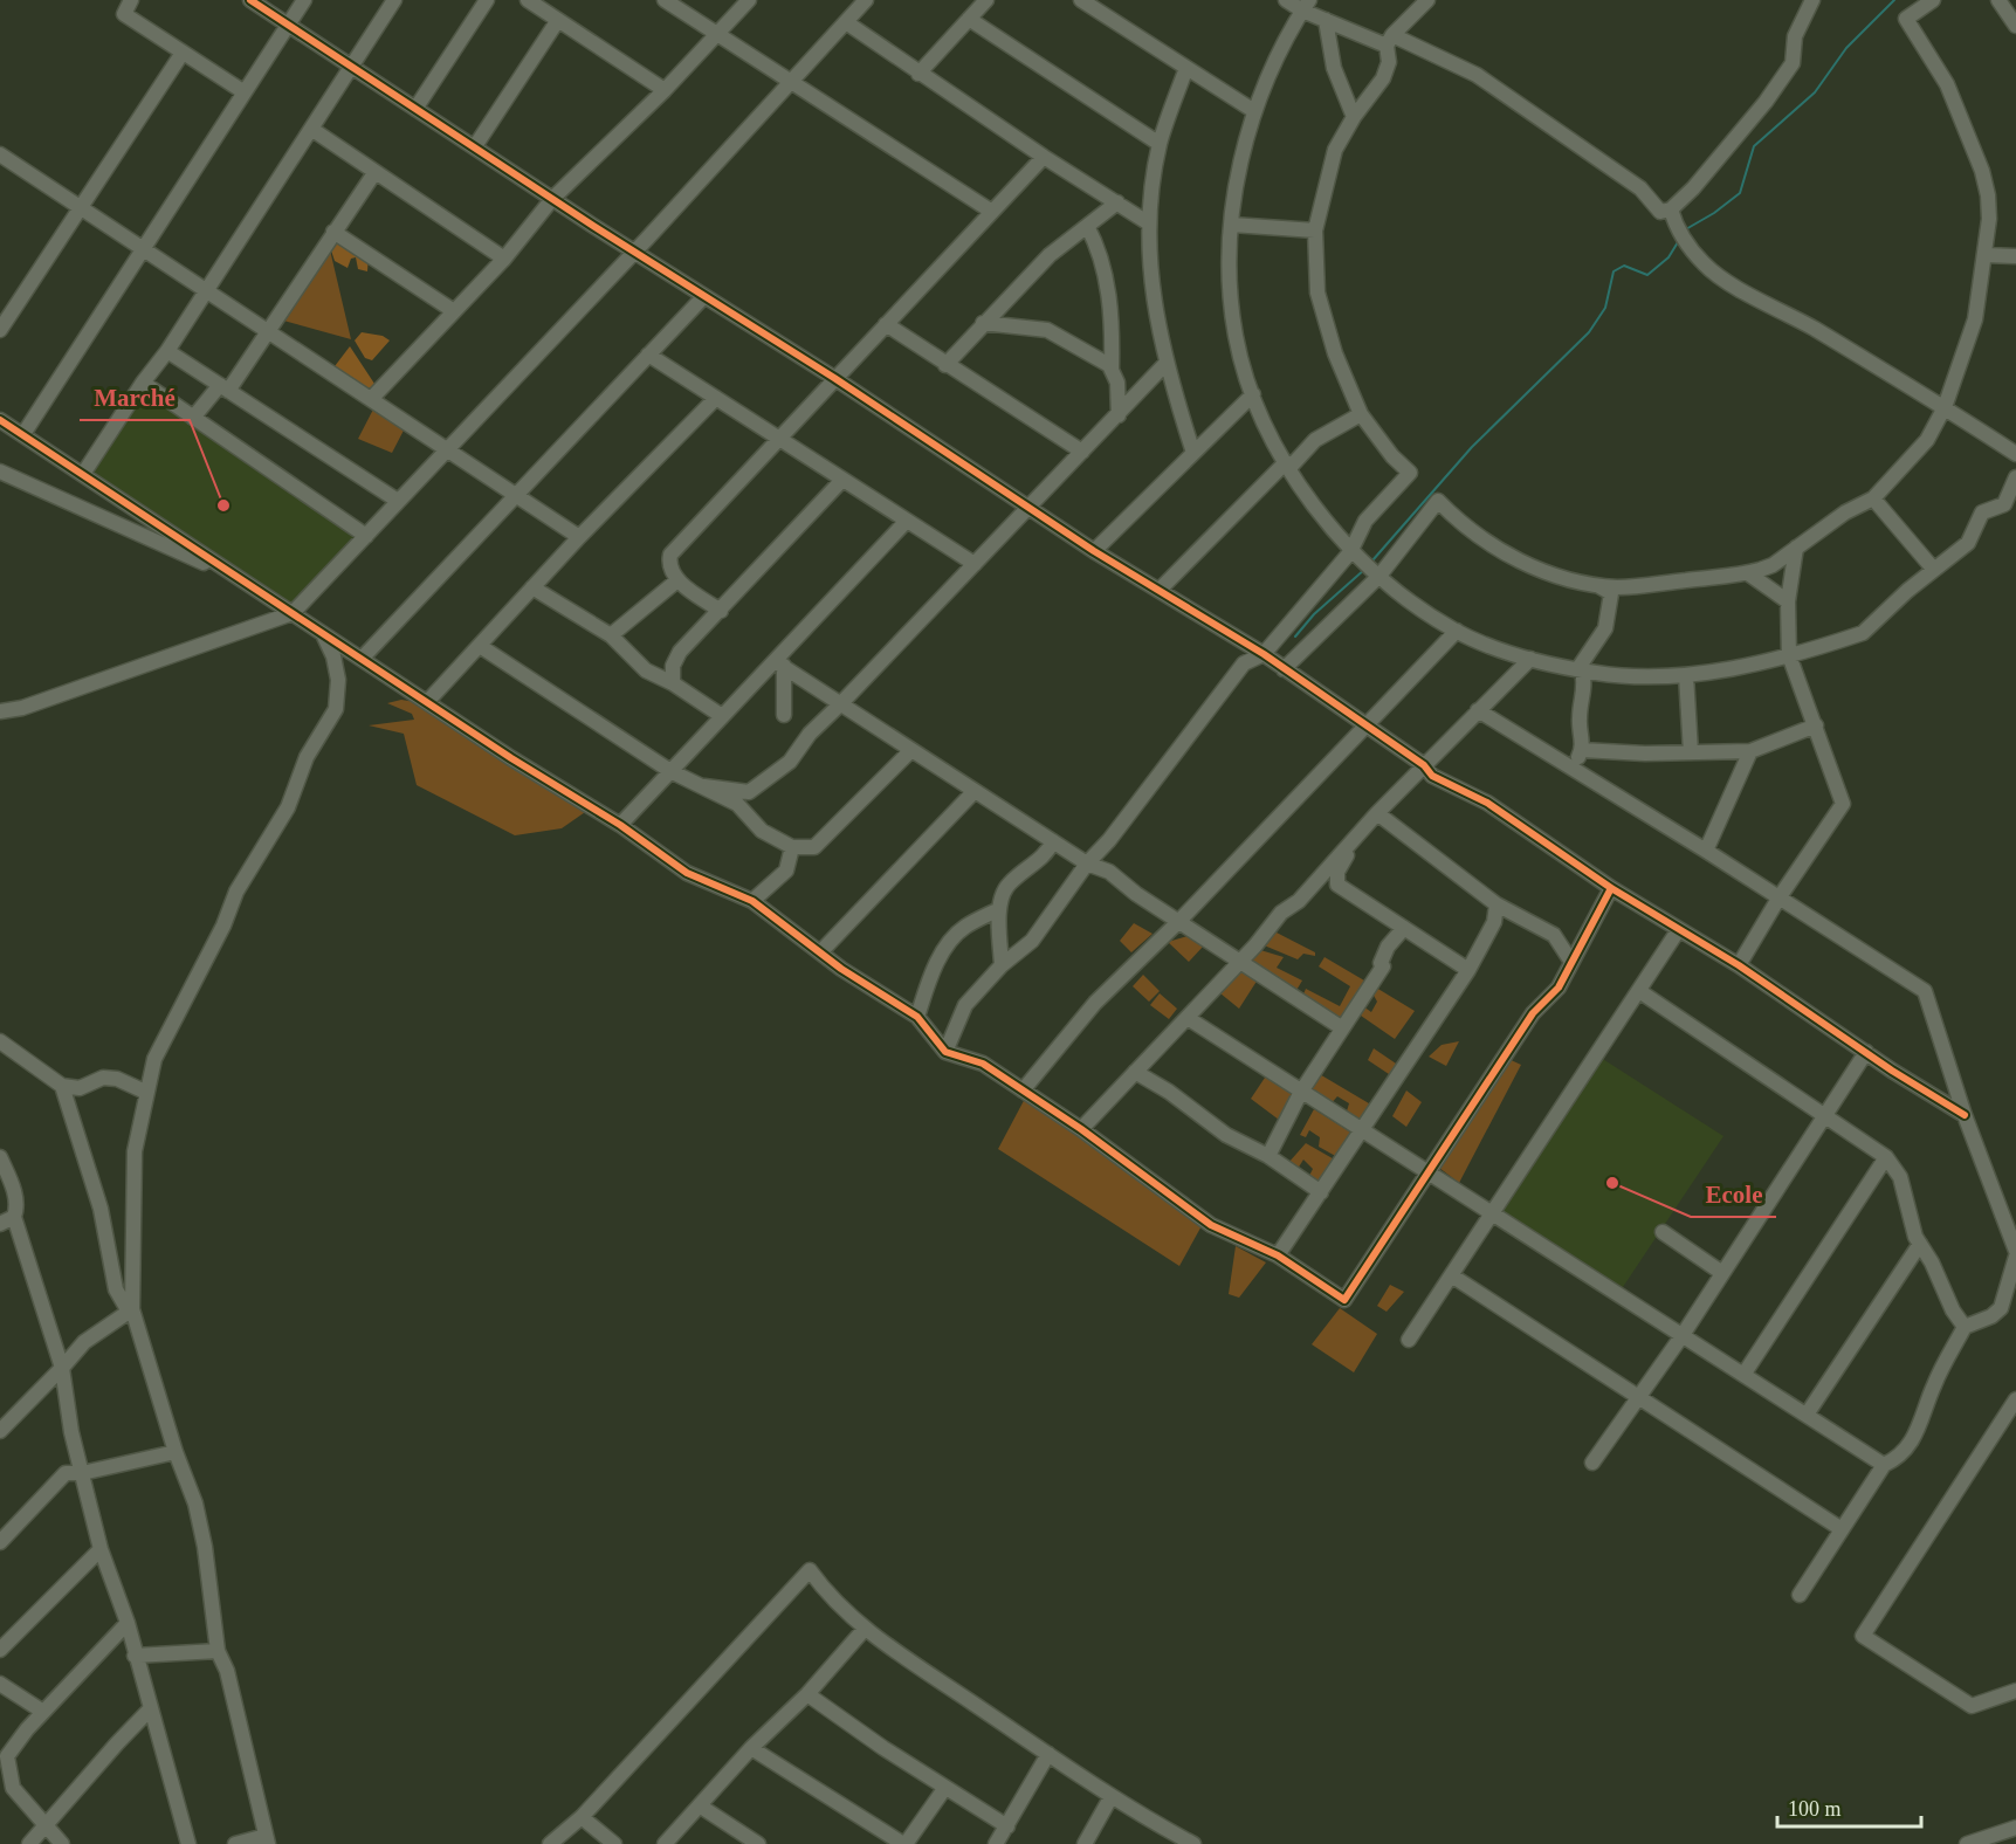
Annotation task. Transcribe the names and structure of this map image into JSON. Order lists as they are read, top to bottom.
{
  "places": ["Marché", "Ecole"],
  "scale_bar": "100 m"
}
